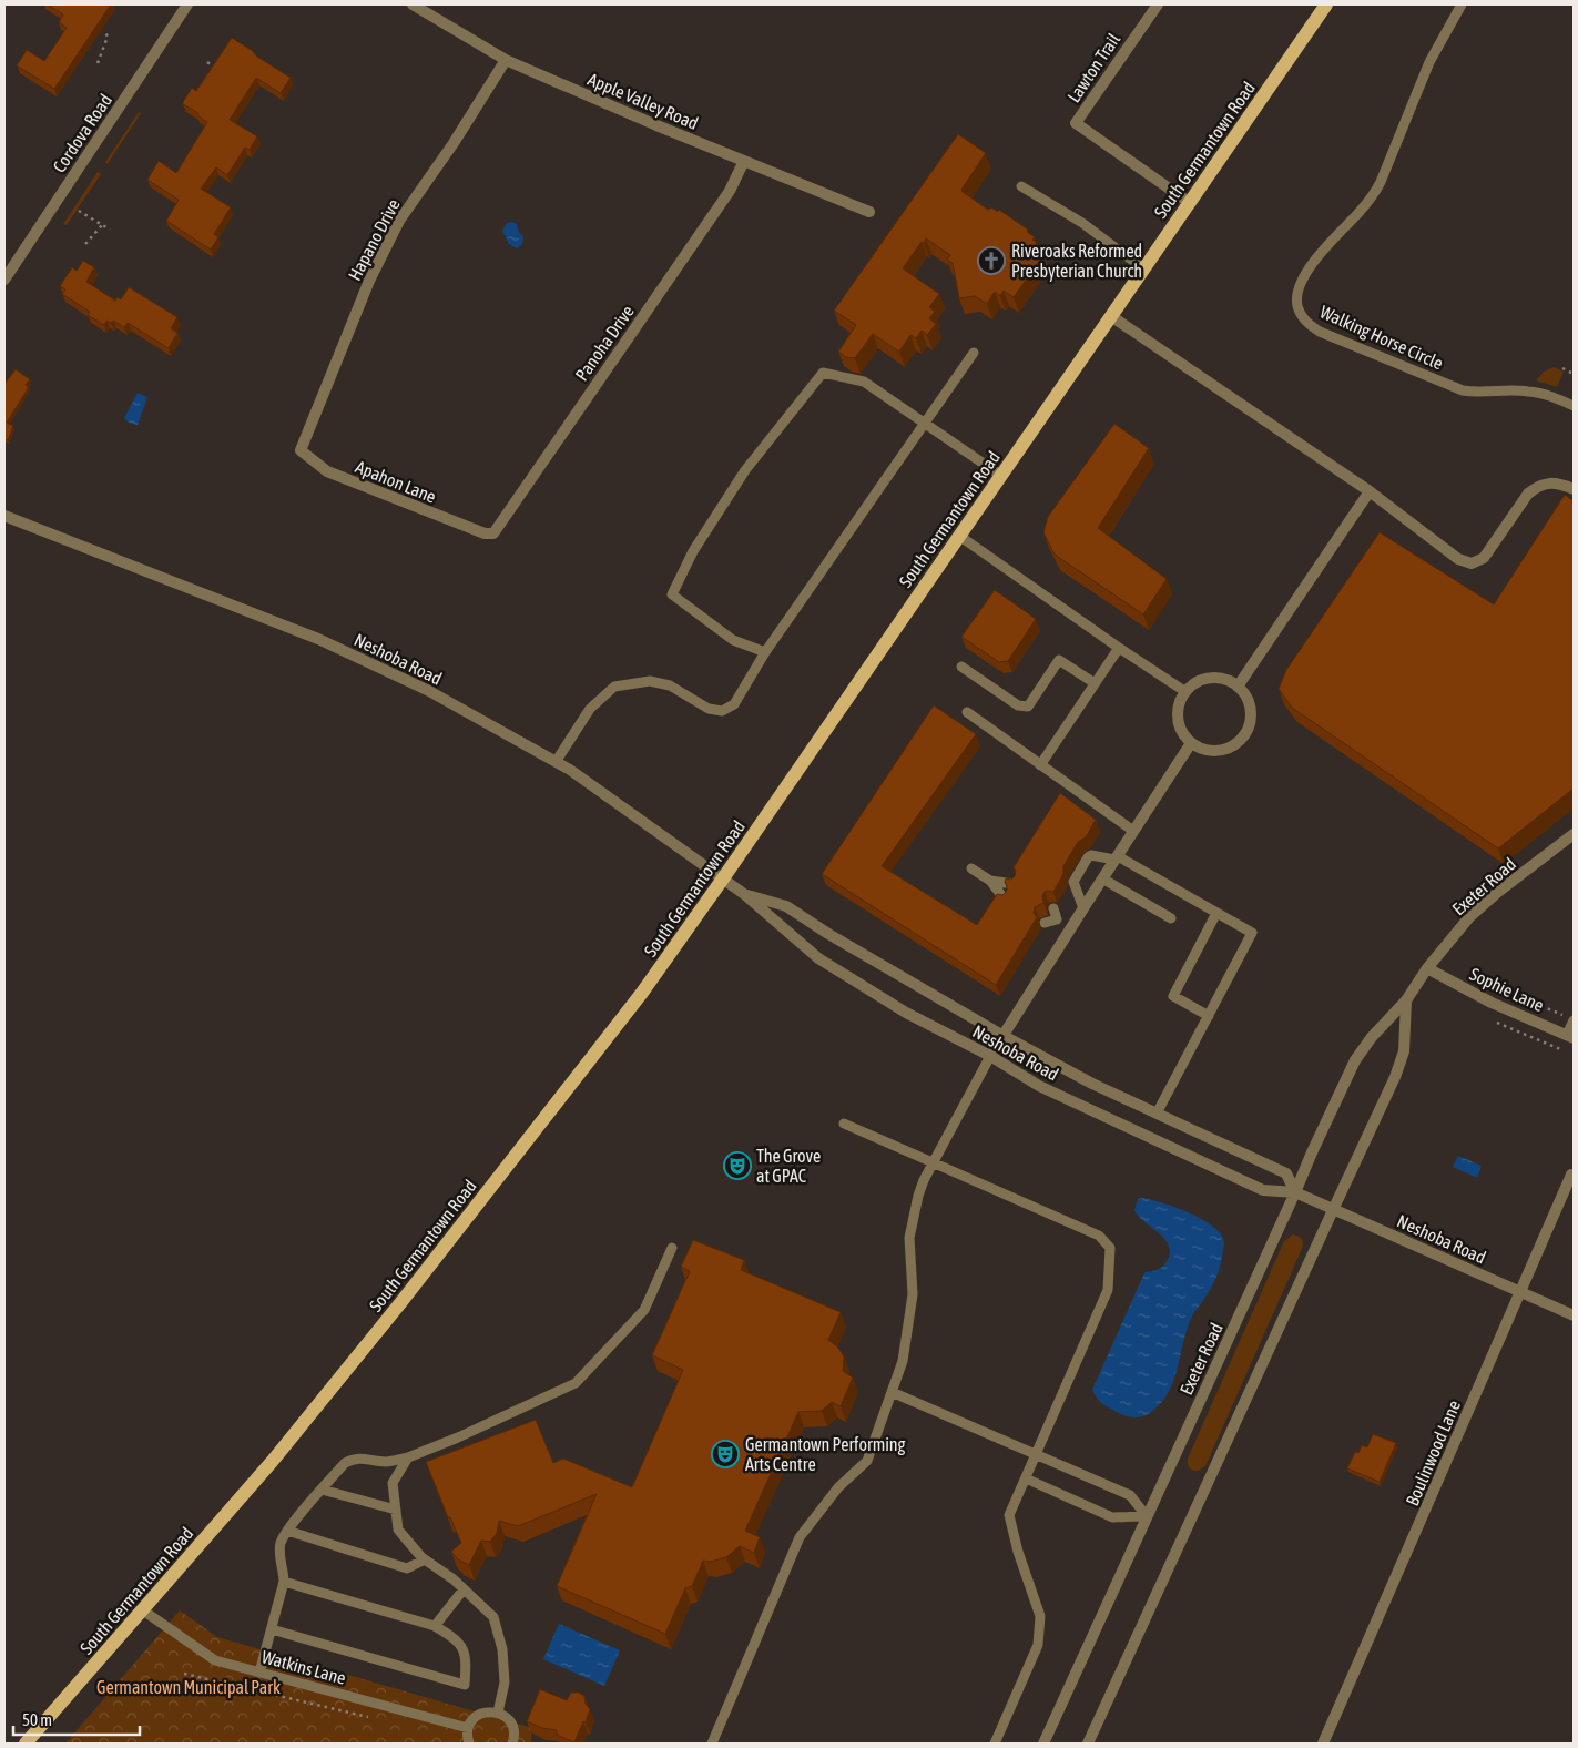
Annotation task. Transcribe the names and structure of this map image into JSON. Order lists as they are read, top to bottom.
{
  "streets": {
    "main road": ["South Germantown Road"],
    "street": [
      "Lawton Trail",
      "Apple Valley Road",
      "Cordova Road",
      "Hapano Drive",
      "Panoha Drive",
      "Apahon Lane",
      "Neshoba Road",
      "Exeter Road",
      "Sophie Lane",
      "Boulinwood Lane"
    ],
    "lane": ["Walking Horse Circle", "Watkins Lane"]
  },
  "crossings": [
    ["Lawton Trail", "South Germantown Road"],
    ["Apple Valley Road", "Hapano Drive"],
    ["Apple Valley Road", "Panoha Drive"],
    ["South Germantown Road", "Neshoba Road"],
    ["South Germantown Road", "Watkins Lane"],
    ["Hapano Drive", "Apahon Lane"],
    ["Panoha Drive", "Apahon Lane"],
    ["Neshoba Road", "Exeter Road"],
    ["Neshoba Road", "Boulinwood Lane"],
    ["Exeter Road", "Sophie Lane"]
  ],
  "parks": ["Germantown Municipal Park"],
  "places": {
    "church": ["Riveroaks Reformed Presbyterian Church"],
    "theatre": ["The Grove at GPAC", "Germantown Performing Arts Centre"]
  },
  "scale_bar": "50 m"
}
